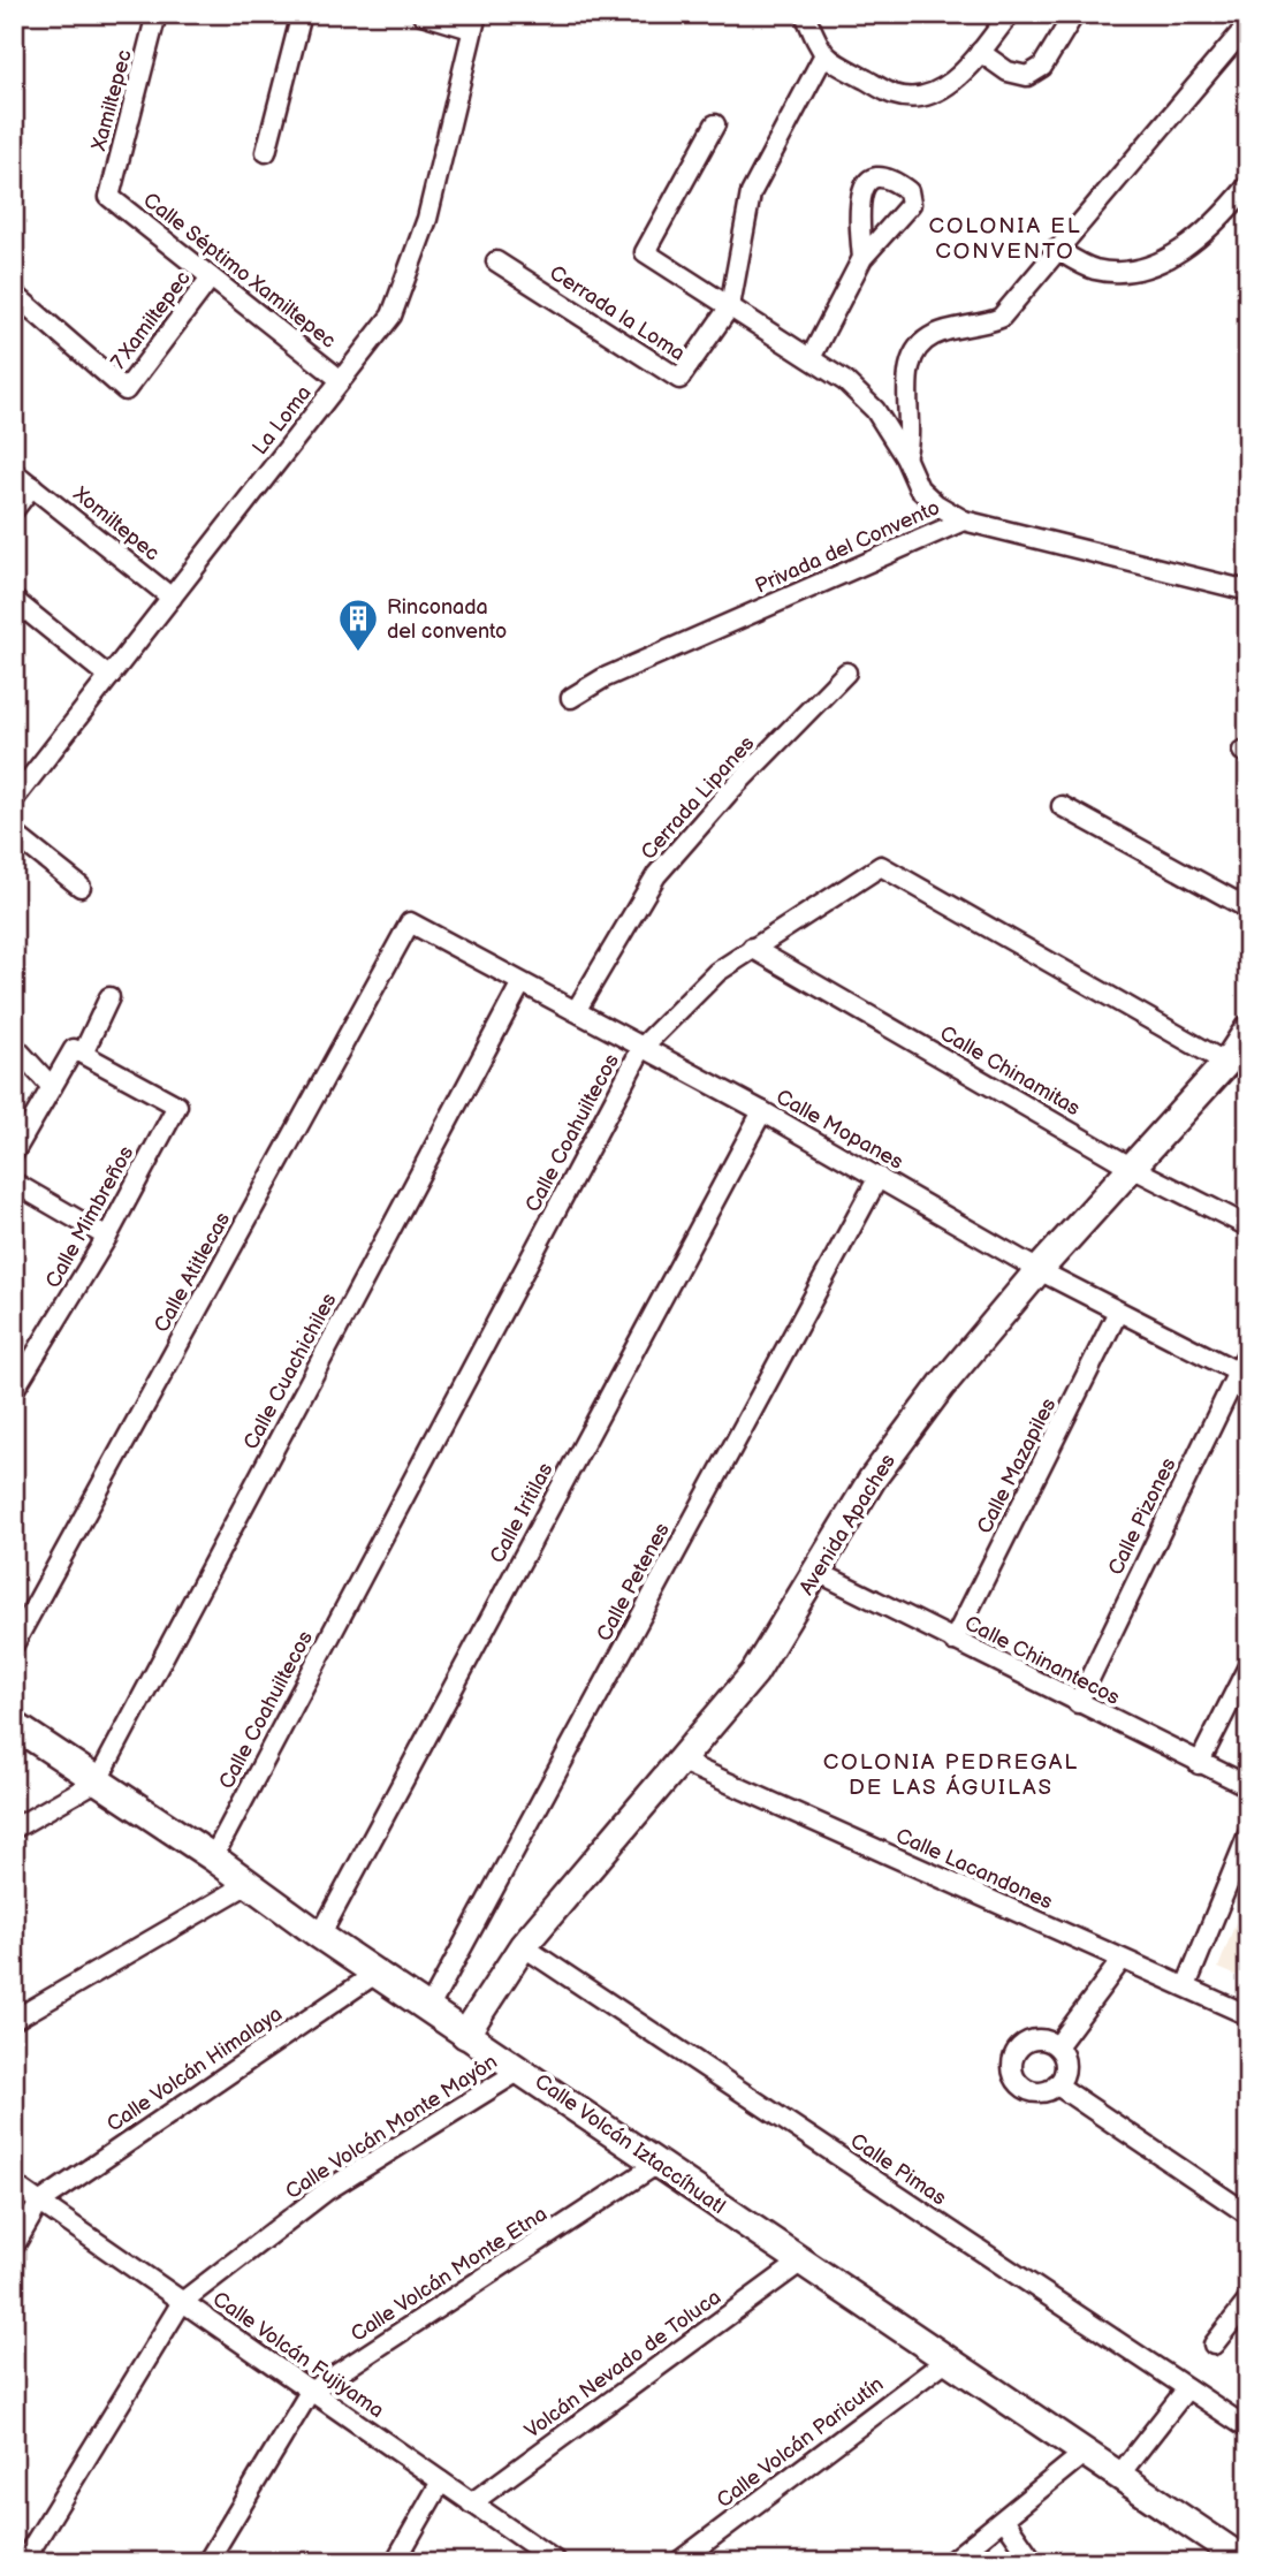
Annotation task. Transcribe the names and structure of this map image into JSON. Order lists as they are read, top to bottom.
{
  "streets": {
    "street": [
      "Xamiltepec",
      "Calle Séptimo Xamiltepec",
      "Cerrada la Loma",
      "7 Xamiltepec",
      "La Loma",
      "Xomiltepec",
      "Privada del Convento",
      "Cerrada Lipanes",
      "Calle Chinamitas",
      "Calle Mopanes",
      "Calle Coahuiltecos",
      "Calle Mimbreños",
      "Calle Atitlecas",
      "Calle Cuachichiles",
      "Calle Mazapiles",
      "Calle Iritilas",
      "Calle Pizones",
      "Avenida Apaches",
      "Calle Petenes",
      "Calle Chinantecos",
      "Calle Lacandones",
      "Calle Volcán Himalaya",
      "Calle Volcán Monte Mayón",
      "Calle Volcán Iztaccíhuatl",
      "Calle Pimas",
      "Calle Volcán Monte Etna",
      "Calle Volcán Fujiyama",
      "Volcán Nevado de Toluca",
      "Calle Volcán Paricutín"
    ]
  },
  "crossings": [
    ["Xamiltepec", "Calle Séptimo Xamiltepec"],
    ["Calle Séptimo Xamiltepec", "7 Xamiltepec"],
    ["Calle Séptimo Xamiltepec", "La Loma"],
    ["La Loma", "Xomiltepec"],
    ["Cerrada Lipanes", "Calle Mopanes"],
    ["Calle Chinamitas", "Calle Coahuiltecos"],
    ["Calle Chinamitas", "Avenida Apaches"],
    ["Calle Mopanes", "Calle Coahuiltecos"],
    ["Calle Mopanes", "Calle Atitlecas"],
    ["Calle Mopanes", "Calle Cuachichiles"],
    ["Calle Mopanes", "Calle Mazapiles"],
    ["Calle Mopanes", "Calle Iritilas"],
    ["Calle Mopanes", "Calle Pizones"],
    ["Calle Mopanes", "Avenida Apaches"],
    ["Calle Mopanes", "Calle Petenes"],
    ["Calle Coahuiltecos", "Avenida Apaches"],
    ["Calle Coahuiltecos", "Calle Volcán Iztaccíhuatl"],
    ["Calle Cuachichiles", "Calle Volcán Iztaccíhuatl"],
    ["Calle Mazapiles", "Calle Chinantecos"],
    ["Calle Iritilas", "Calle Volcán Iztaccíhuatl"],
    ["Calle Pizones", "Calle Chinantecos"],
    ["Avenida Apaches", "Calle Chinantecos"],
    ["Avenida Apaches", "Calle Lacandones"],
    ["Avenida Apaches", "Calle Volcán Iztaccíhuatl"],
    ["Avenida Apaches", "Calle Pimas"],
    ["Calle Petenes", "Calle Volcán Iztaccíhuatl"],
    ["Calle Volcán Himalaya", "Calle Volcán Iztaccíhuatl"],
    ["Calle Volcán Himalaya", "Calle Volcán Fujiyama"],
    ["Calle Volcán Monte Mayón", "Calle Volcán Iztaccíhuatl"],
    ["Calle Volcán Monte Mayón", "Calle Volcán Fujiyama"],
    ["Calle Volcán Iztaccíhuatl", "Calle Volcán Monte Etna"],
    ["Calle Volcán Iztaccíhuatl", "Volcán Nevado de Toluca"],
    ["Calle Volcán Iztaccíhuatl", "Calle Volcán Paricutín"],
    ["Calle Volcán Monte Etna", "Calle Volcán Fujiyama"],
    ["Calle Volcán Fujiyama", "Volcán Nevado de Toluca"]
  ],
  "districts": ["COLONIA EL CONVENTO", "COLONIA PEDREGAL DE LAS ÁGUILAS"],
  "places": {
    "building": ["Rinconada del convento"]
  }
}
